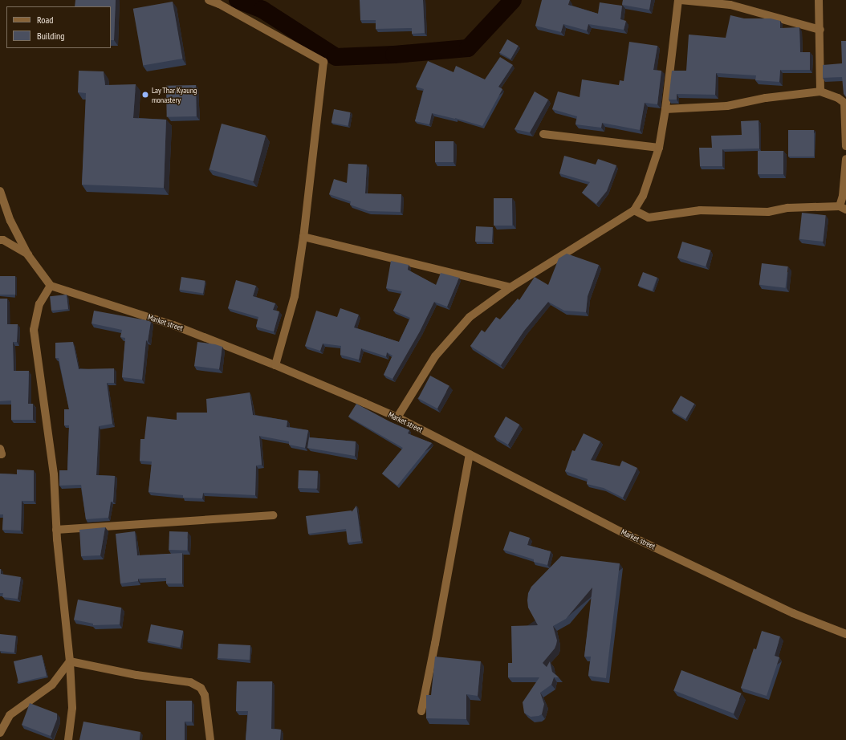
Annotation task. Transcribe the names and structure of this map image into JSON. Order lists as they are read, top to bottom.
{
  "streets": {
    "street": ["Market street"]
  },
  "places": ["Lay Thar Kyaung monastery"],
  "legend": ["Road", "Building"]
}
